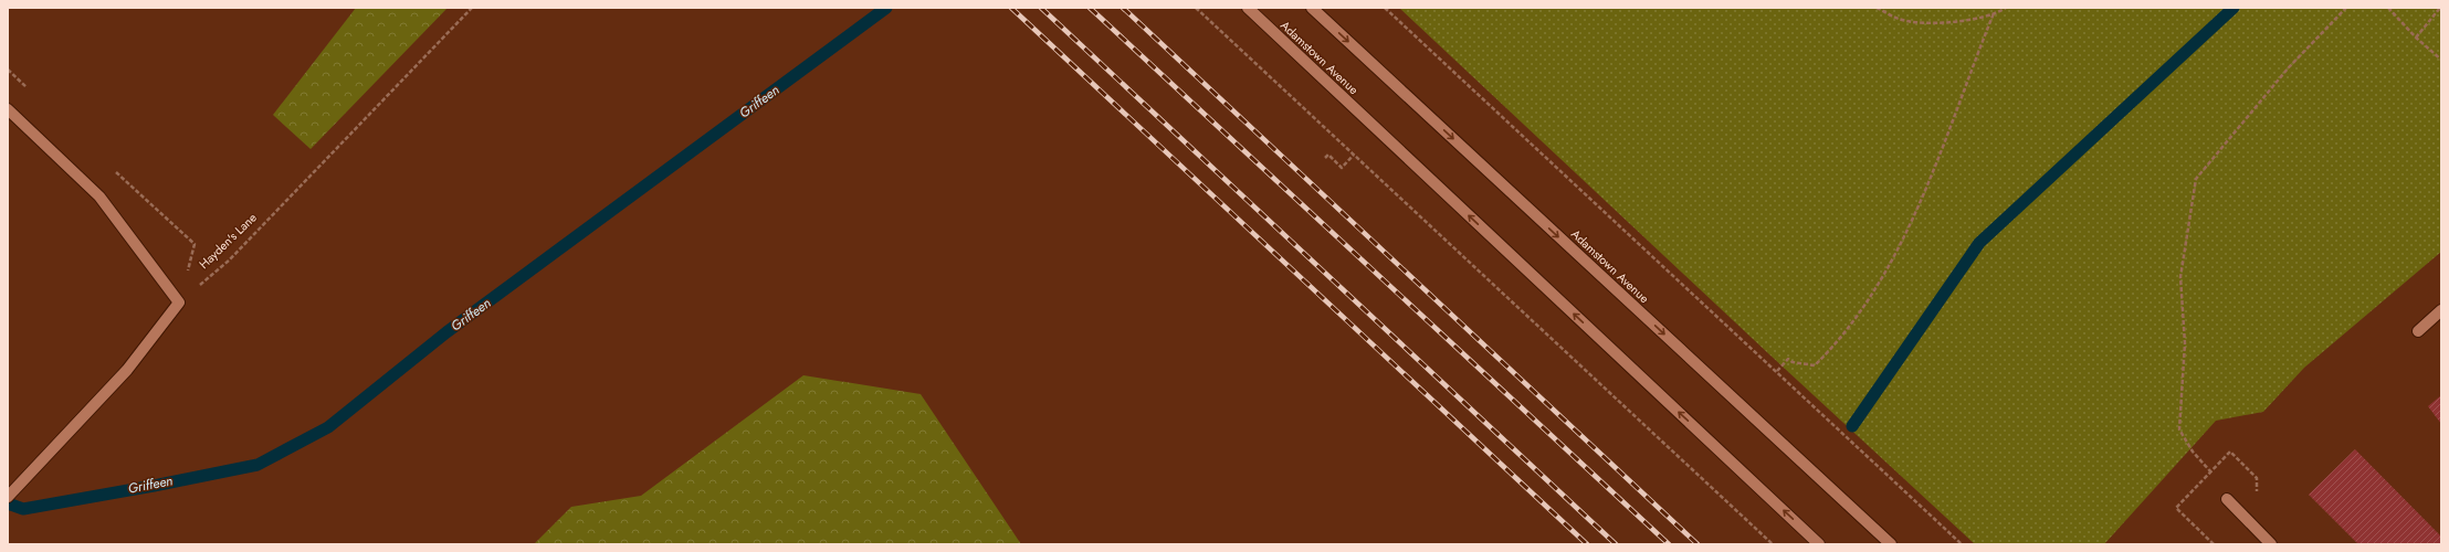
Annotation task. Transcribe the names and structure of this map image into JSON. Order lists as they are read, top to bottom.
{
  "streets": {
    "street": ["Adamstown Avenue"],
    "path": ["Hayden's Lane"]
  },
  "water": ["Griffeen"]
}
